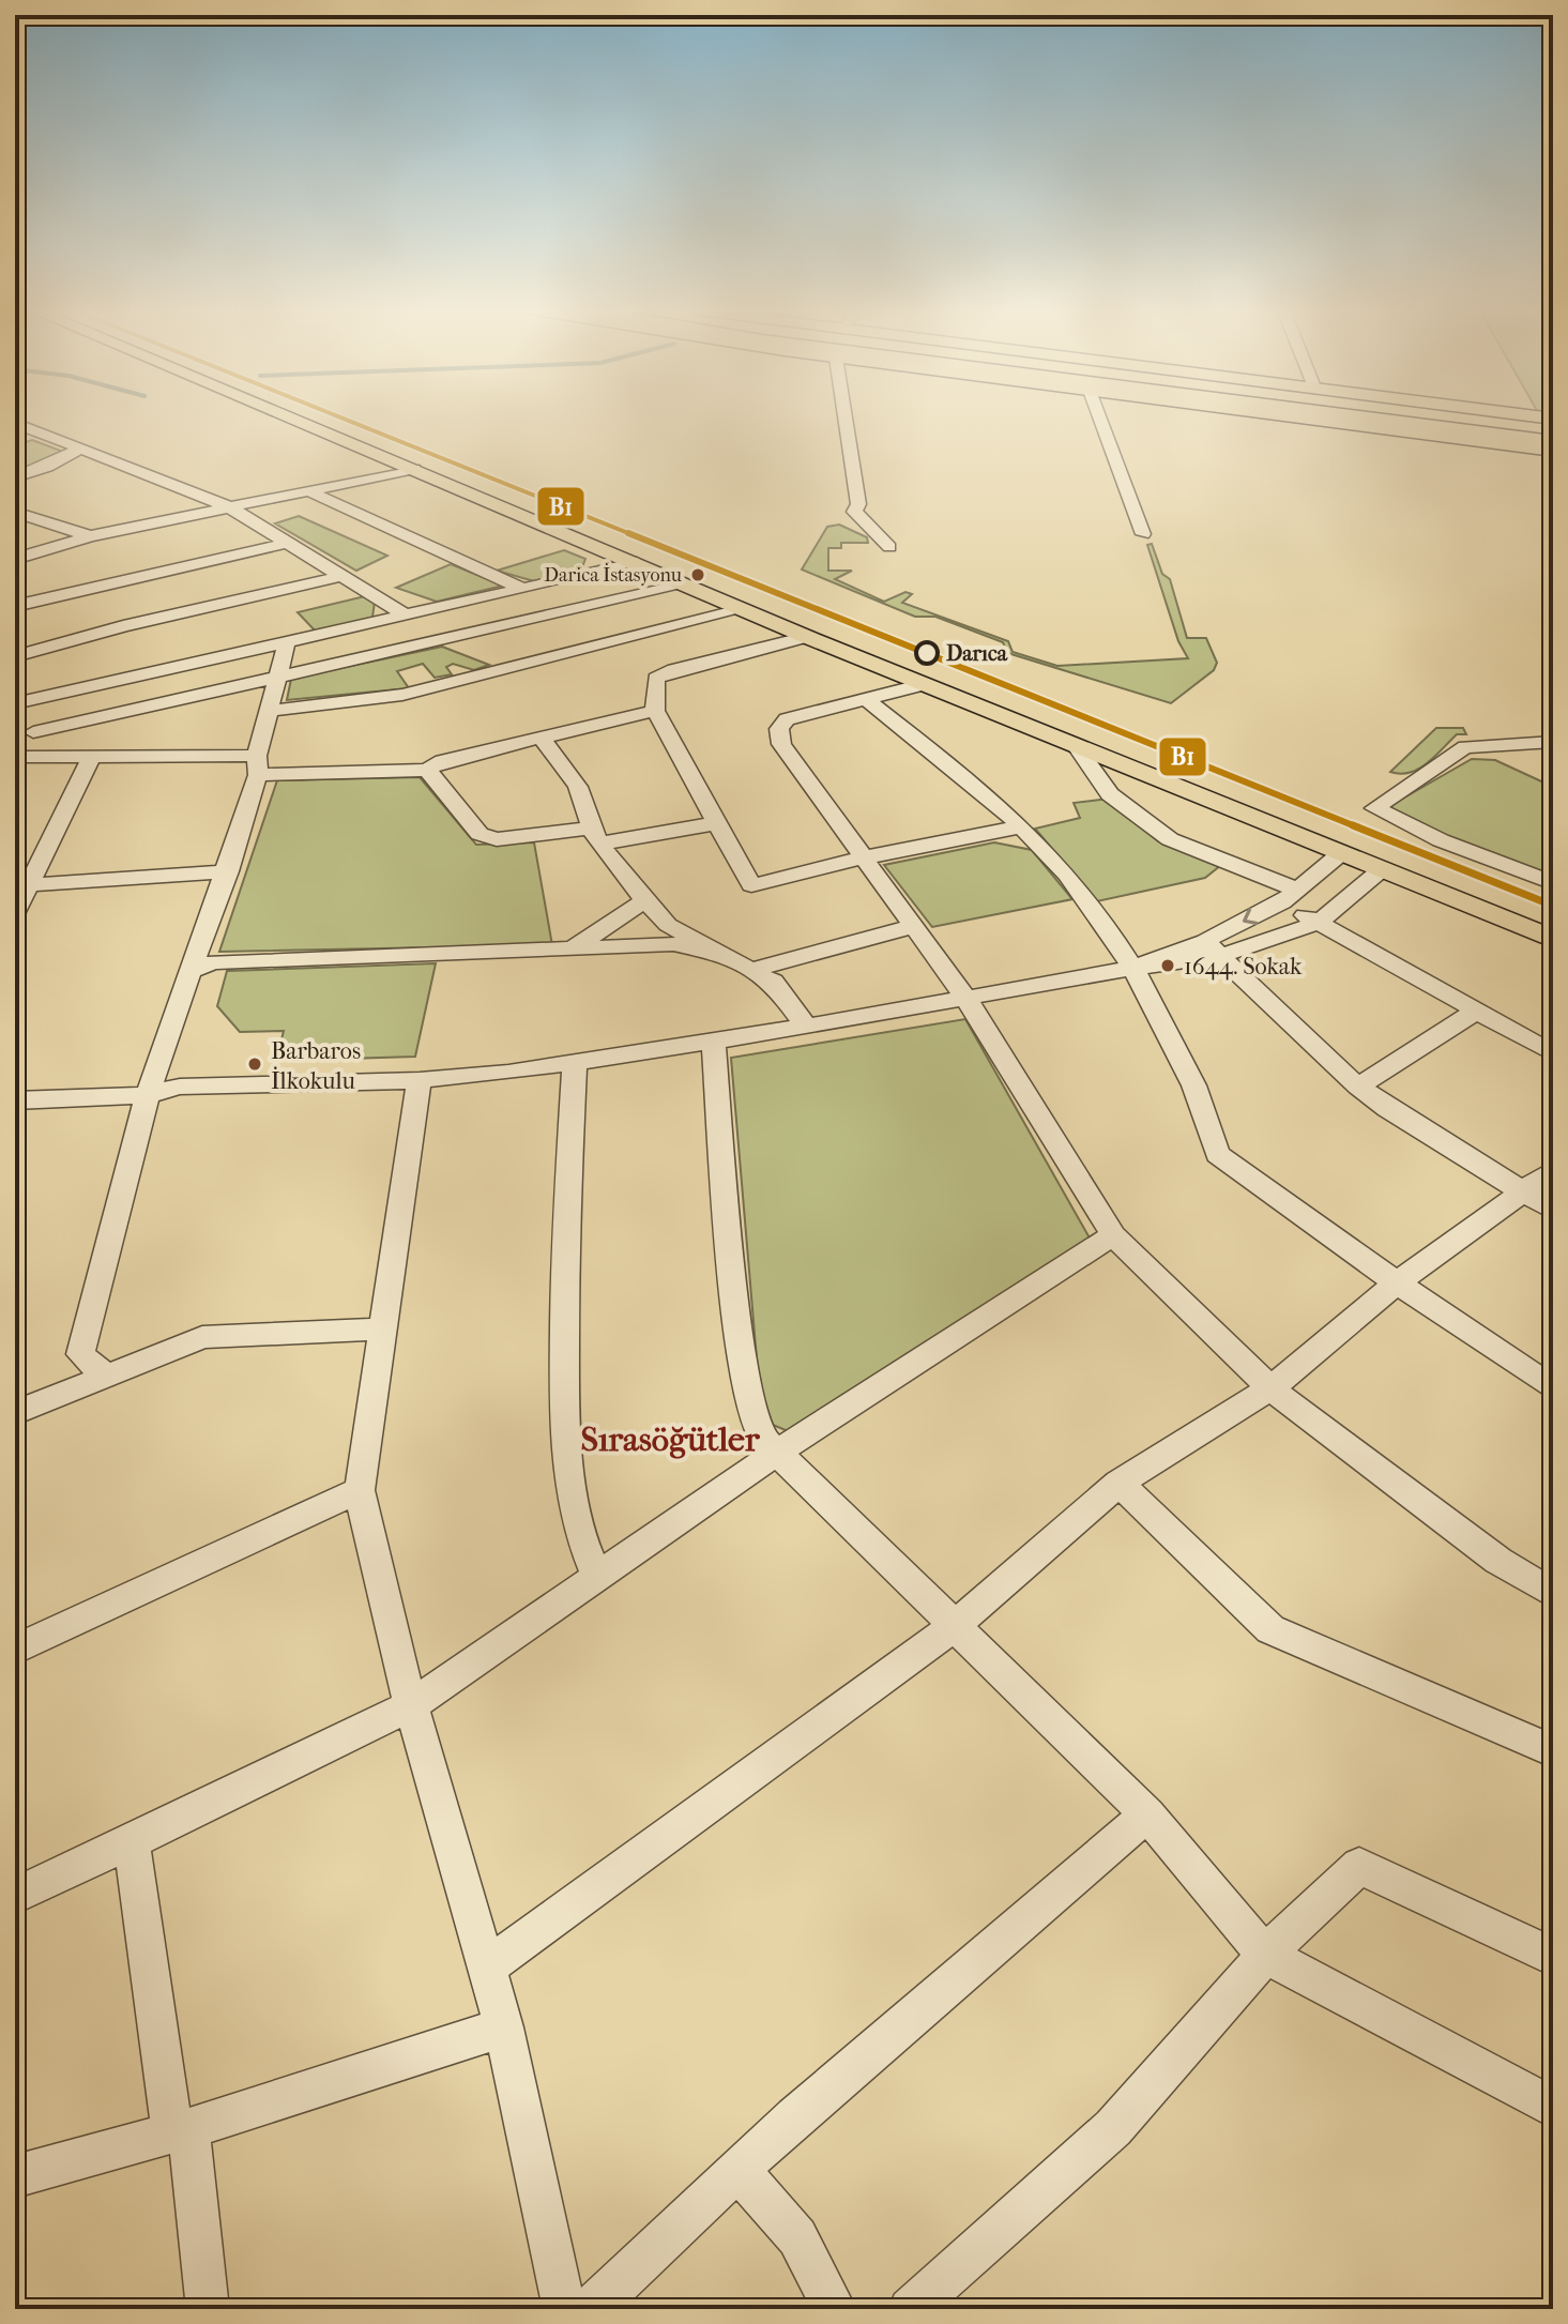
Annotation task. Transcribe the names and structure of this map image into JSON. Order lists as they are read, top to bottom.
{
  "districts": ["Sırasöğütler"],
  "places": [
    "Darica İstasyonu",
    "Darıca",
    "1644. Sokak",
    "Barbaros İlkokulu"
  ],
  "lines": ["transit line B1"]
}
